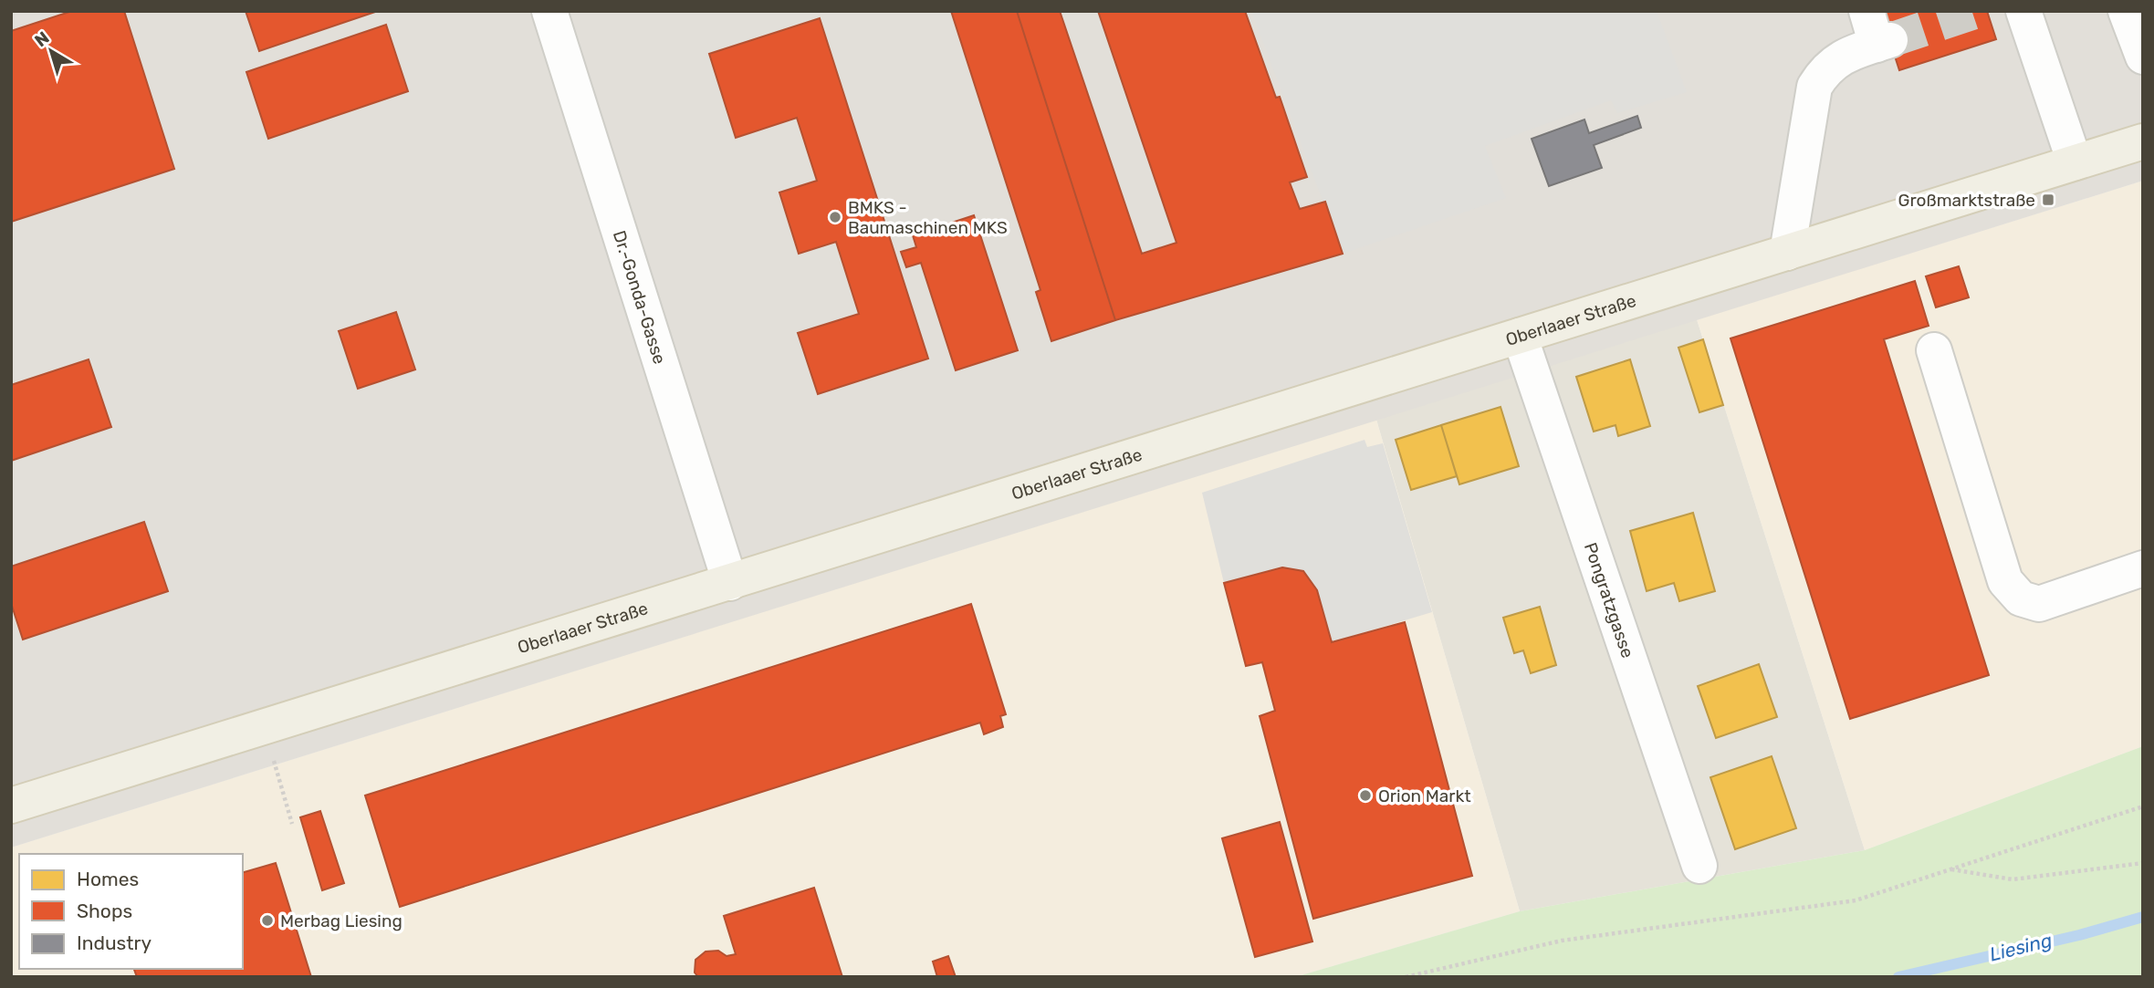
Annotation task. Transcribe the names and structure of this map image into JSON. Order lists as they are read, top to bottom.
{
  "streets": {
    "main road": ["Oberlaaer Straße"],
    "street": ["Dr.-Gonda-Gasse", "Pongratzgasse"]
  },
  "crossings": [
    ["Dr.-Gonda-Gasse", "Oberlaaer Straße"],
    ["Oberlaaer Straße", "Pongratzgasse"]
  ],
  "water": ["Liesing"],
  "places": {
    "transit": ["Großmarktstraße"],
    "other": ["BMKS - Baumaschinen MKS", "Orion Markt", "Merbag Liesing"]
  },
  "legend": ["Homes", "Shops", "Industry"],
  "north": "top left"
}
